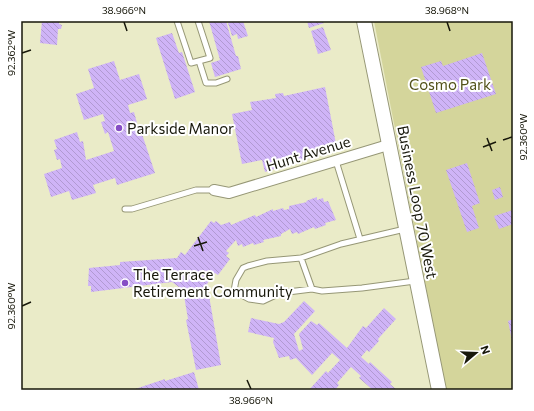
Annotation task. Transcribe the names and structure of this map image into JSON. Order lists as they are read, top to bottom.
{
  "streets": {
    "main road": ["Business Loop 70 West"],
    "street": ["Hunt Avenue"]
  },
  "crossings": [
    ["Hunt Avenue", "Business Loop 70 West"]
  ],
  "parks": ["Cosmo Park"],
  "places": ["Parkside Manor", "The Terrace Retirement Community"],
  "north": "right",
  "coordinates": [
    "38.966°N",
    "38.968°N",
    "92.362°W",
    "92.360°W"
  ]
}
